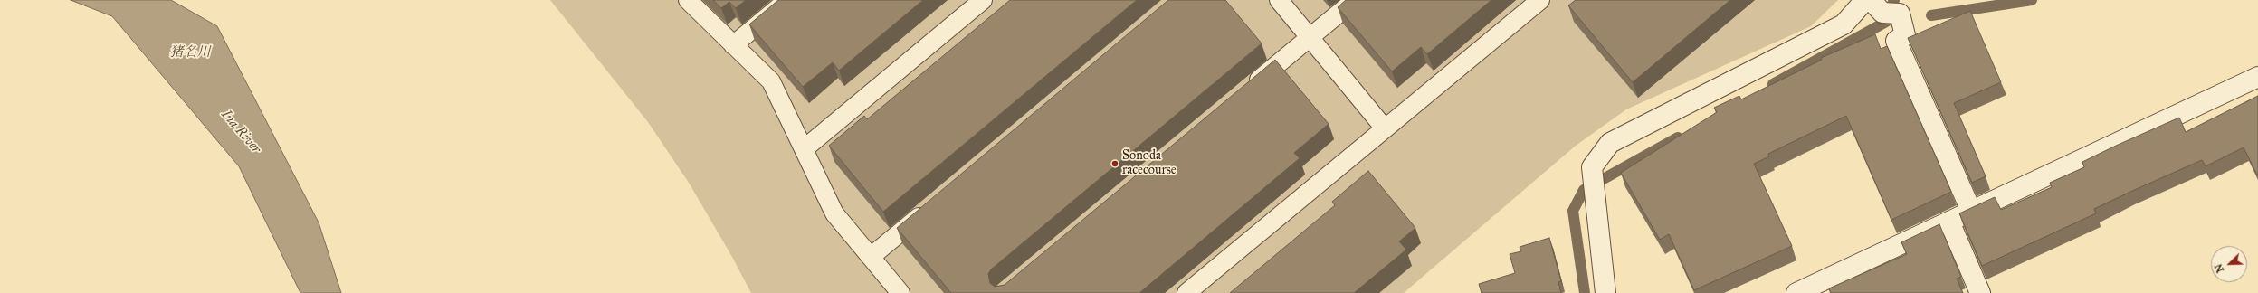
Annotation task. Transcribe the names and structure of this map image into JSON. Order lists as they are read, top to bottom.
{
  "water": ["猪名川", "Ina River"],
  "places": ["Sonoda racecourse"],
  "north": "bottom left"
}
